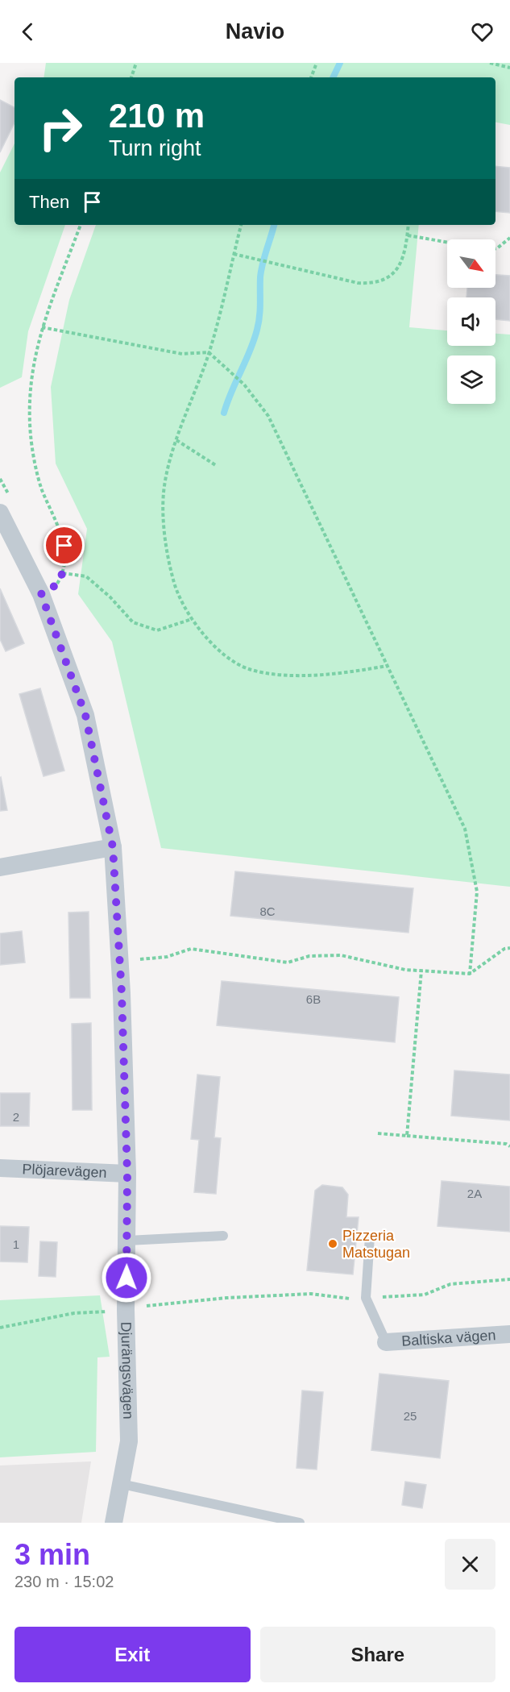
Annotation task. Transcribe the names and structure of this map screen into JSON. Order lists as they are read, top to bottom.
{
  "streets": {
    "street": ["Plöjarevägen", "Baltiska vägen", "Djurängsvägen"]
  },
  "crossings": [
    ["Plöjarevägen", "Djurängsvägen"]
  ],
  "places": ["Pizzeria Matstugan"],
  "house_numbers": [
    "8C",
    "6B",
    "2",
    "2A",
    "1",
    "25"
  ],
  "north": "bottom right",
  "page": {
    "header": "Navio",
    "turn": ["210 m", "Turn right"],
    "then": "Then",
    "heading": ["3 min", "230 m · 15:02"],
    "buttons": ["Exit", "Share"]
  }
}
